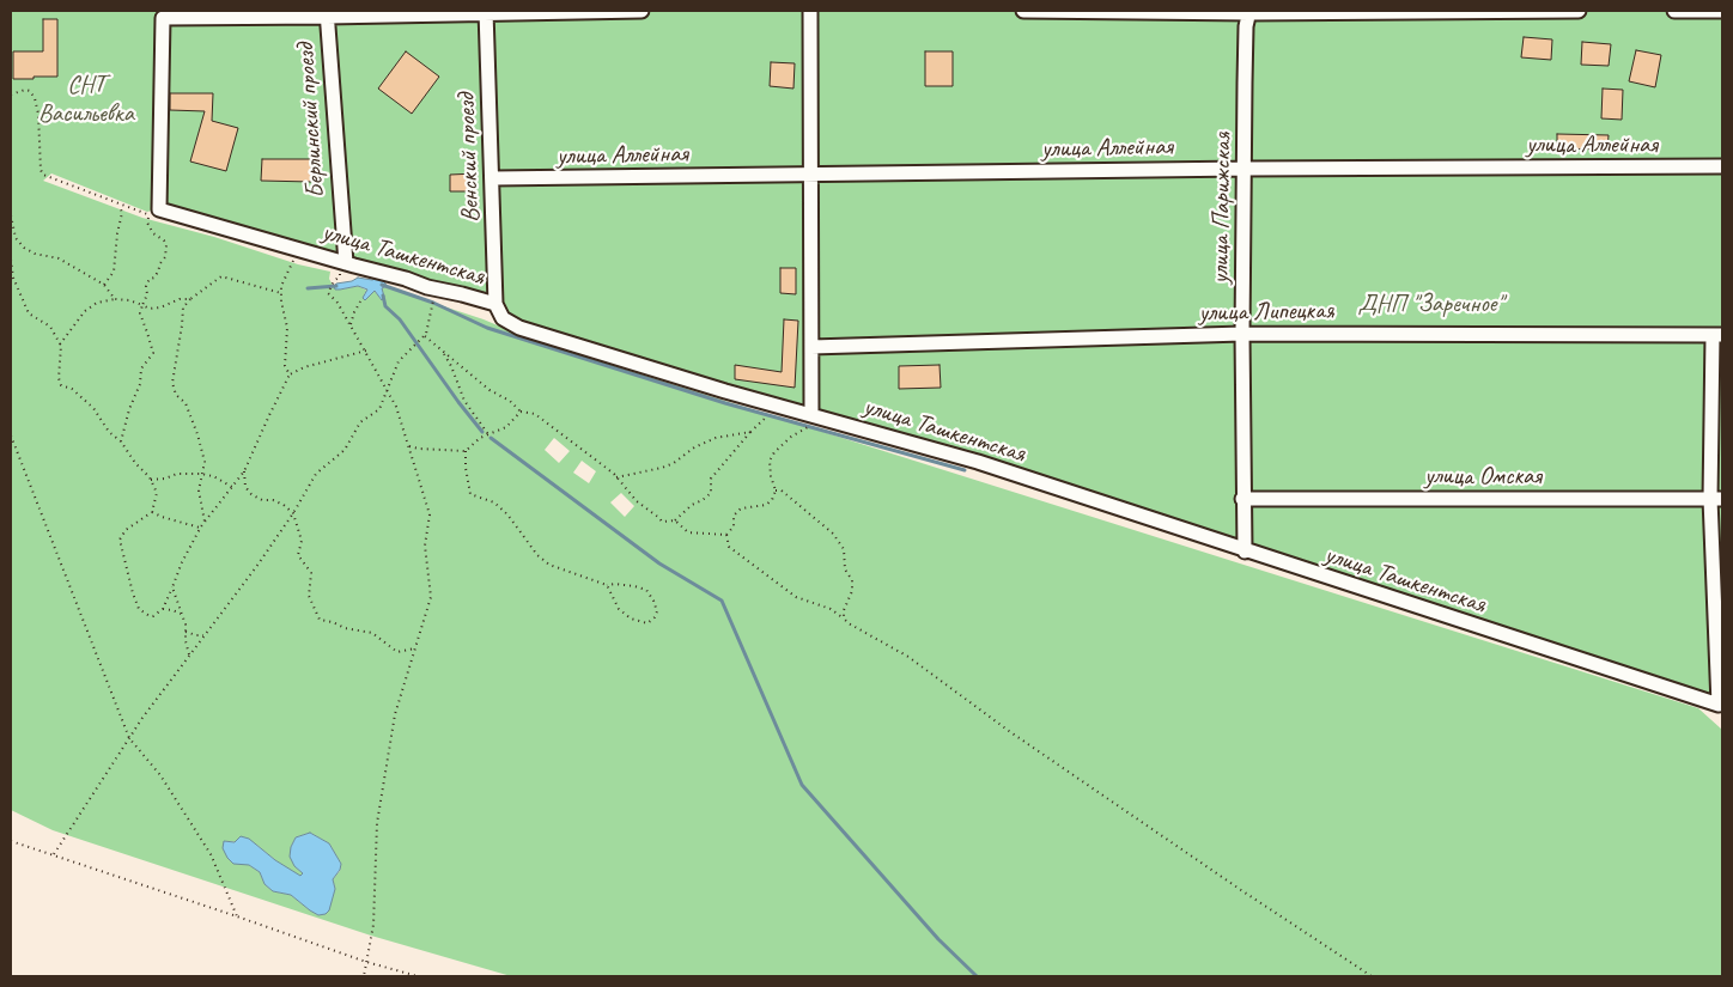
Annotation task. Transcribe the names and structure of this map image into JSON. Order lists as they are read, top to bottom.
{
  "streets": {
    "street": [
      "Берлинский проезд",
      "улица Аллейная",
      "Венский проезд",
      "улица Парижская",
      "улица Ташкентская",
      "улица Липецкая",
      "улица Омская"
    ]
  },
  "crossings": [
    ["Берлинский проезд", "улица Ташкентская"],
    ["улица Аллейная", "Венский проезд"],
    ["улица Аллейная", "улица Парижская"],
    ["Венский проезд", "улица Ташкентская"],
    ["улица Парижская", "улица Ташкентская"],
    ["улица Парижская", "улица Липецкая"],
    ["улица Парижская", "улица Омская"]
  ],
  "parks": ["СНТ Васильевка", "ДНП \"Заречное\""]
}
